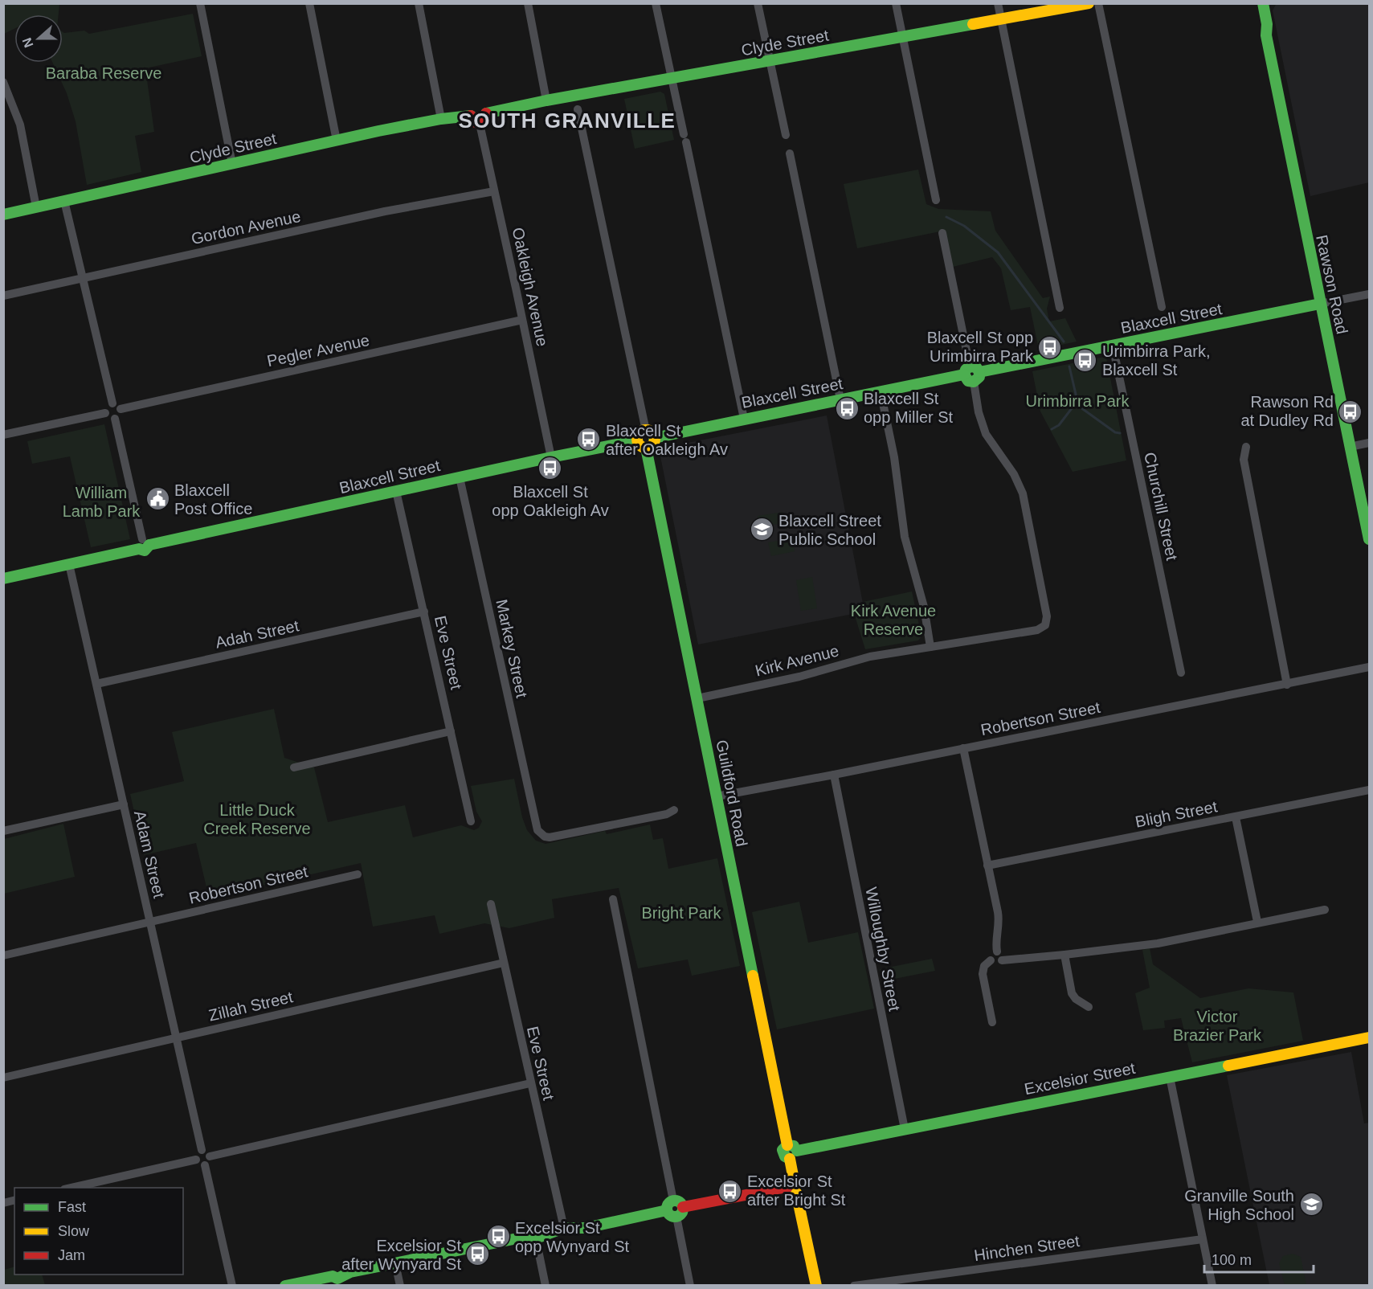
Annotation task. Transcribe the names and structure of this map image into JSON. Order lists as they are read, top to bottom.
{
  "streets": {
    "street": [
      "Clyde Street",
      "Gordon Avenue",
      "Rawson Road",
      "Oakleigh Avenue",
      "Blaxcell Street",
      "Pegler Avenue",
      "Churchill Street",
      "Adah Street",
      "Markey Street",
      "Eve Street",
      "Kirk Avenue",
      "Robertson Street",
      "Guildford Road",
      "Bligh Street",
      "Adam Street",
      "Willoughby Street",
      "Zillah Street",
      "Excelsior Street",
      "Hinchen Street"
    ]
  },
  "crossings": [
    ["Clyde Street", "Oakleigh Avenue"],
    ["Gordon Avenue", "Oakleigh Avenue"],
    ["Rawson Road", "Blaxcell Street"],
    ["Oakleigh Avenue", "Blaxcell Street"],
    ["Oakleigh Avenue", "Pegler Avenue"],
    ["Blaxcell Street", "Churchill Street"],
    ["Blaxcell Street", "Markey Street"],
    ["Blaxcell Street", "Eve Street"],
    ["Blaxcell Street", "Kirk Avenue"],
    ["Blaxcell Street", "Guildford Road"],
    ["Blaxcell Street", "Adam Street"],
    ["Adah Street", "Eve Street"],
    ["Adah Street", "Adam Street"],
    ["Eve Street", "Zillah Street"],
    ["Kirk Avenue", "Guildford Road"],
    ["Robertson Street", "Guildford Road"],
    ["Robertson Street", "Adam Street"],
    ["Robertson Street", "Willoughby Street"],
    ["Guildford Road", "Excelsior Street"],
    ["Adam Street", "Zillah Street"],
    ["Willoughby Street", "Excelsior Street"]
  ],
  "districts": ["SOUTH GRANVILLE"],
  "parks": [
    "Baraba Reserve",
    "Urimbirra Park",
    "William Lamb Park",
    "Kirk Avenue Reserve",
    "Little Duck Creek Reserve",
    "Bright Park",
    "Victor Brazier Park"
  ],
  "places": {
    "bus stop": [
      "Blaxcell St opp Urimbirra Park",
      "Urimbirra Park, Blaxcell St",
      "Blaxcell St opp Miller St",
      "Rawson Rd at Dudley Rd",
      "Blaxcell St after Oakleigh Av",
      "Blaxcell St opp Oakleigh Av",
      "Excelsior St after Bright St",
      "Excelsior St opp Wynyard St",
      "Excelsior St after Wynyard St"
    ],
    "public building": ["Blaxcell Post Office"],
    "school or university": ["Blaxcell Street Public School", "Granville South High School"]
  },
  "legend": ["Fast", "Slow", "Jam"],
  "scale_bar": "100 m",
  "north": "left"
}
